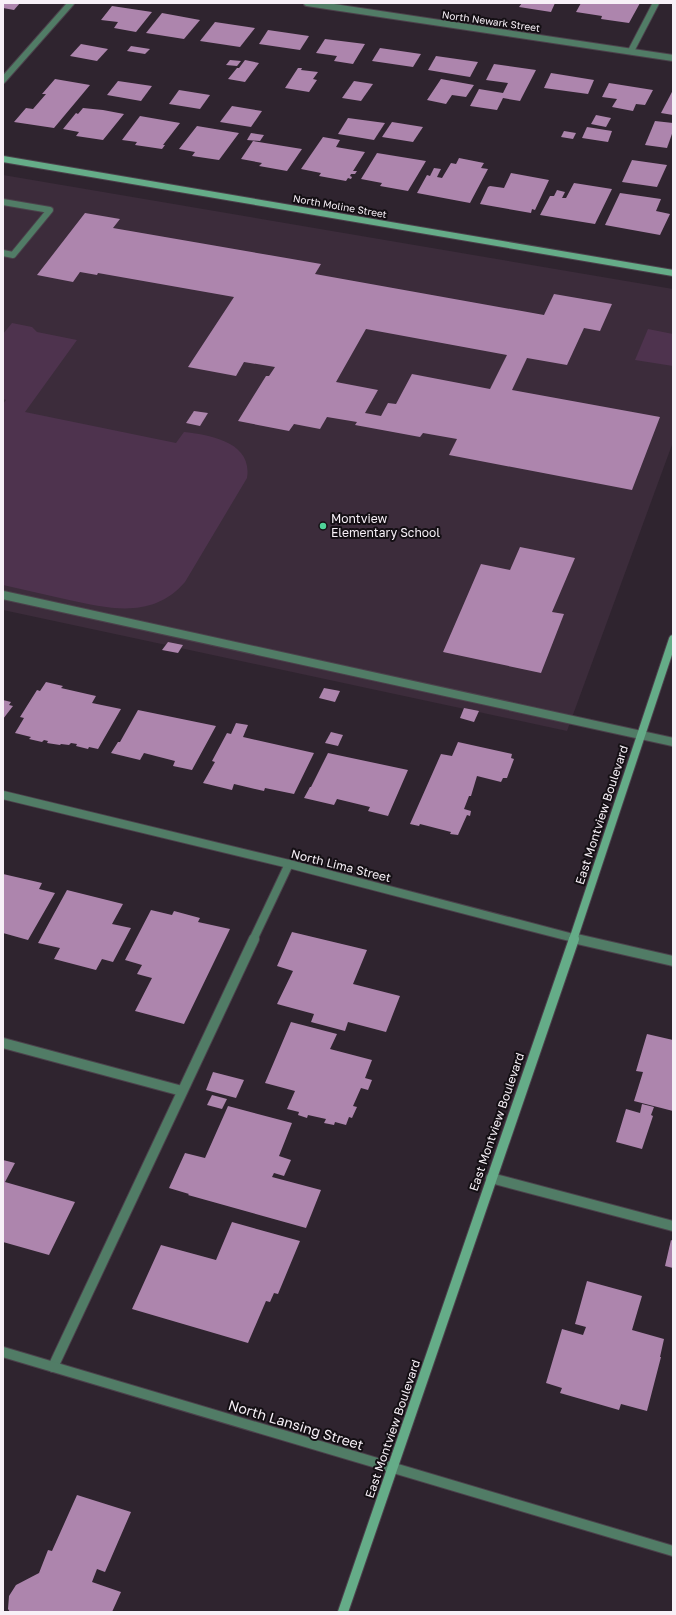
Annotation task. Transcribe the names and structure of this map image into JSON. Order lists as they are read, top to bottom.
{
  "streets": {
    "main road": ["North Moline Street", "East Montview Boulevard"],
    "street": ["North Newark Street", "North Lima Street", "North Lansing Street"]
  },
  "crossings": [
    ["East Montview Boulevard", "North Lima Street"],
    ["East Montview Boulevard", "North Lansing Street"]
  ],
  "places": ["Montview Elementary School"]
}
